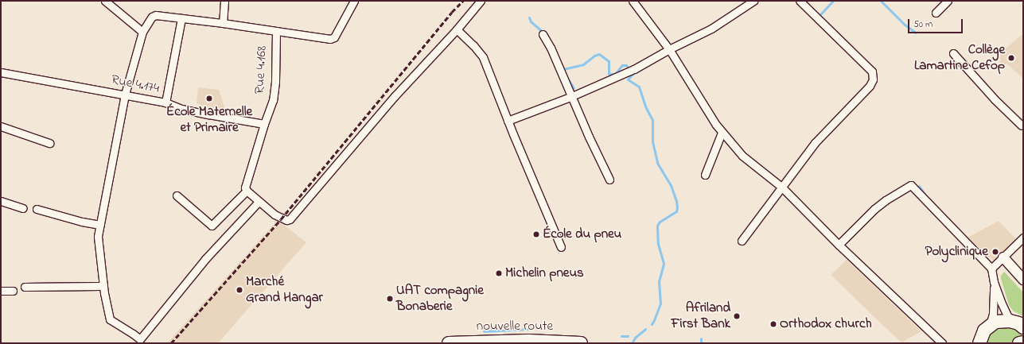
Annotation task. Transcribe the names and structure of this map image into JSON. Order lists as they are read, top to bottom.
{
  "streets": {
    "highway": ["nouvelle route"],
    "street": ["Rue 4.168", "Rue 4.174"]
  },
  "crossings": [
    ["Rue 4.168", "Rue 4.174"]
  ],
  "places": [
    "Collège Lamartine Cefop",
    "École Maternelle et Primaire",
    "École du pneu",
    "Polyclinique",
    "Michelin pneus",
    "Marché Grand Hangar",
    "UAT compagnie Bonaberie",
    "Afriland First Bank",
    "Orthodox church"
  ],
  "scale_bar": "50 m"
}
